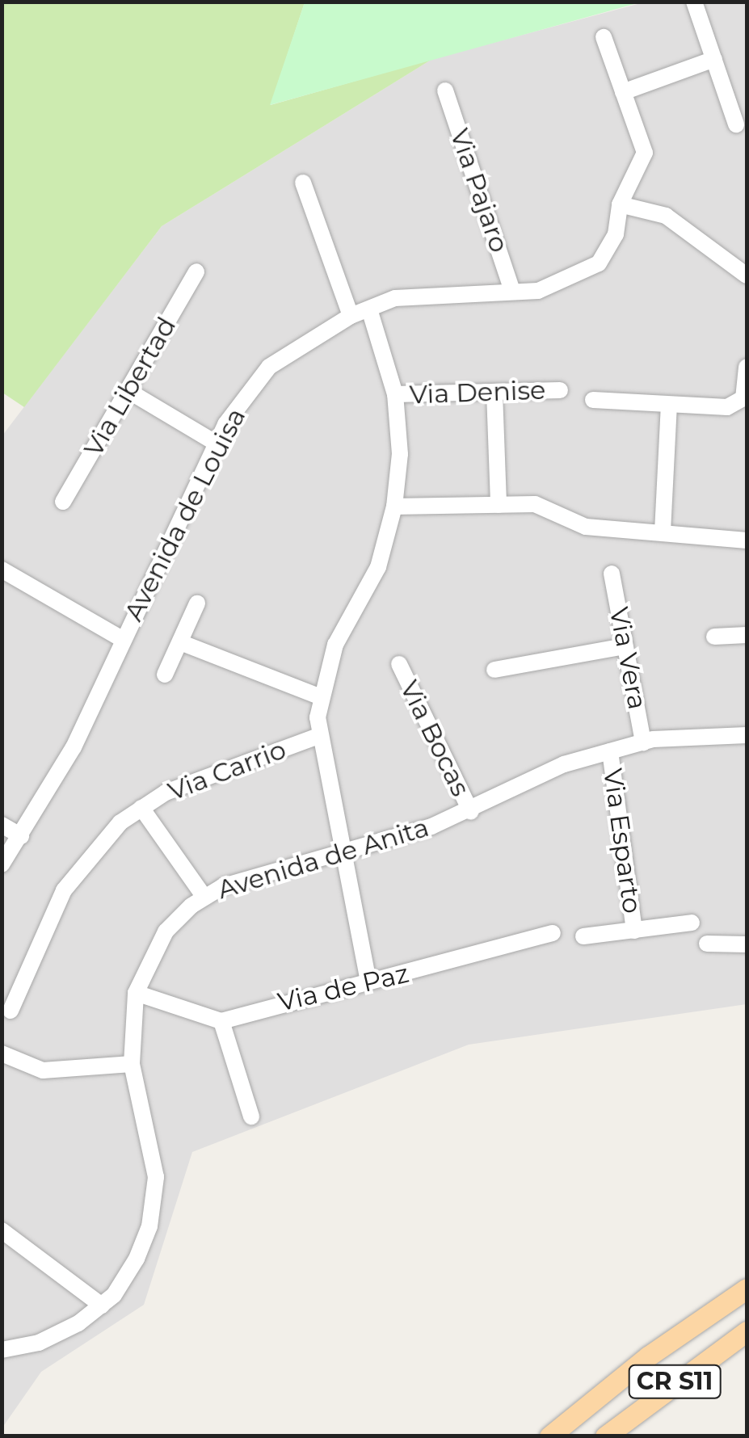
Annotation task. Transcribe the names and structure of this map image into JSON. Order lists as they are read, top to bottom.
{
  "streets": {
    "main road": ["CR S11"],
    "street": [
      "Via Pajaro",
      "Via Libertad",
      "Via Denise",
      "Avenida de Louisa",
      "Via Vera",
      "Via Bocas",
      "Via Carrio",
      "Via Esparto",
      "Avenida de Anita",
      "Via de Paz"
    ]
  },
  "crossings": [
    ["Via Pajaro", "Avenida de Louisa"],
    ["Via Vera", "Avenida de Anita"],
    ["Via Bocas", "Avenida de Anita"],
    ["Via Esparto", "Avenida de Anita"]
  ]
}
